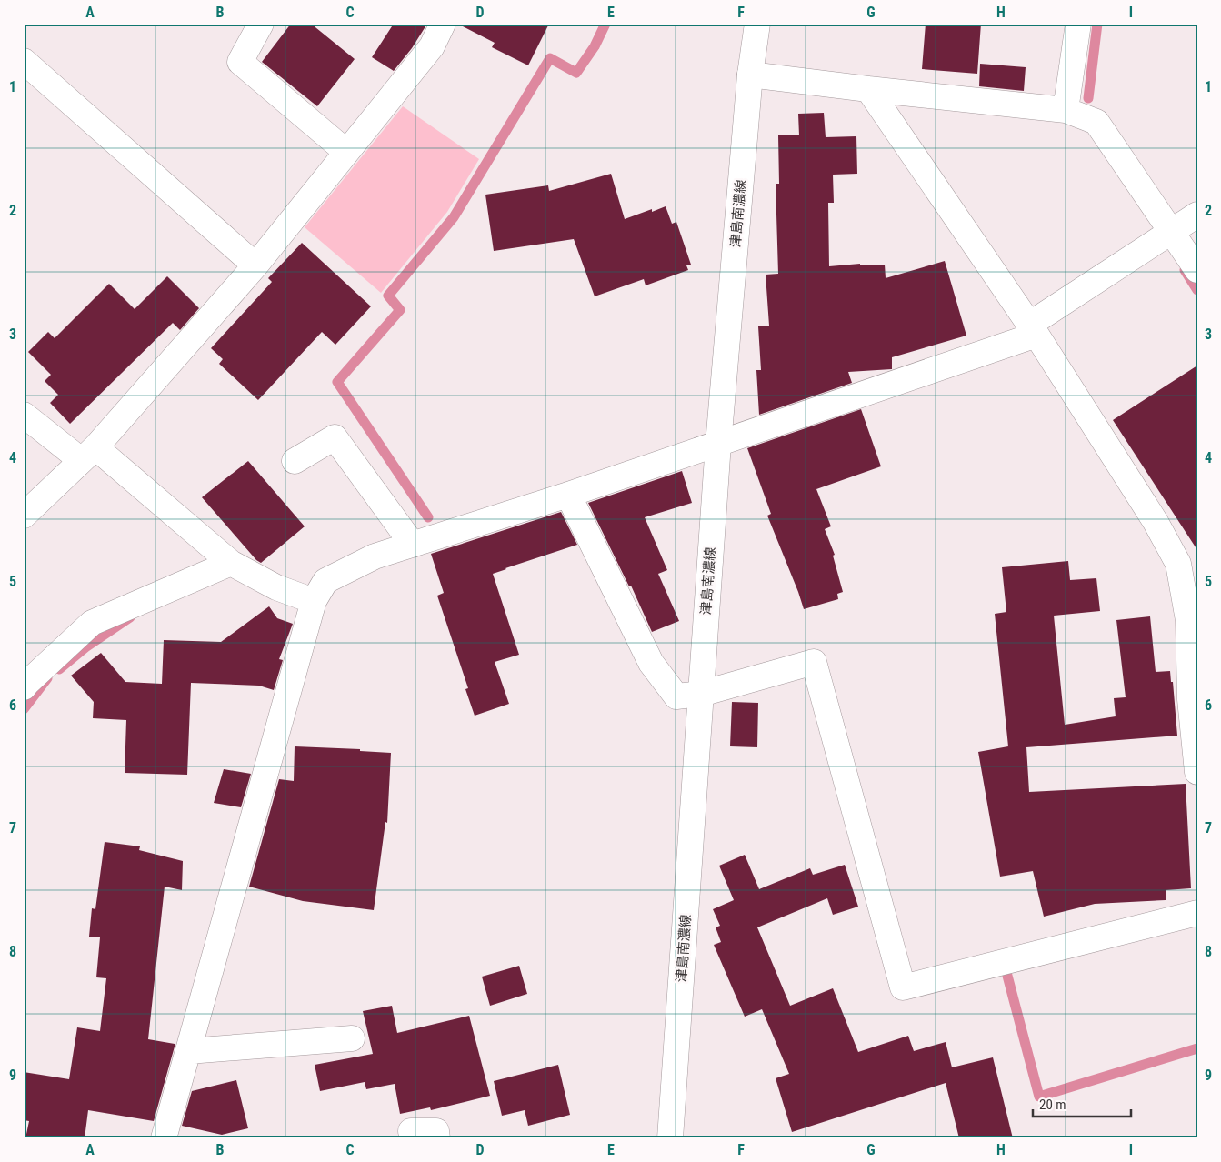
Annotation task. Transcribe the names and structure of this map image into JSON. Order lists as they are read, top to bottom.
{
  "streets": {
    "street": ["津島南濃線"]
  },
  "scale_bar": "20 m",
  "grid": {
    "columns": [
      "A",
      "B",
      "C",
      "D",
      "E",
      "F",
      "G",
      "H",
      "I"
    ],
    "rows": [
      "1",
      "2",
      "3",
      "4",
      "5",
      "6",
      "7",
      "8",
      "9"
    ]
  }
}
